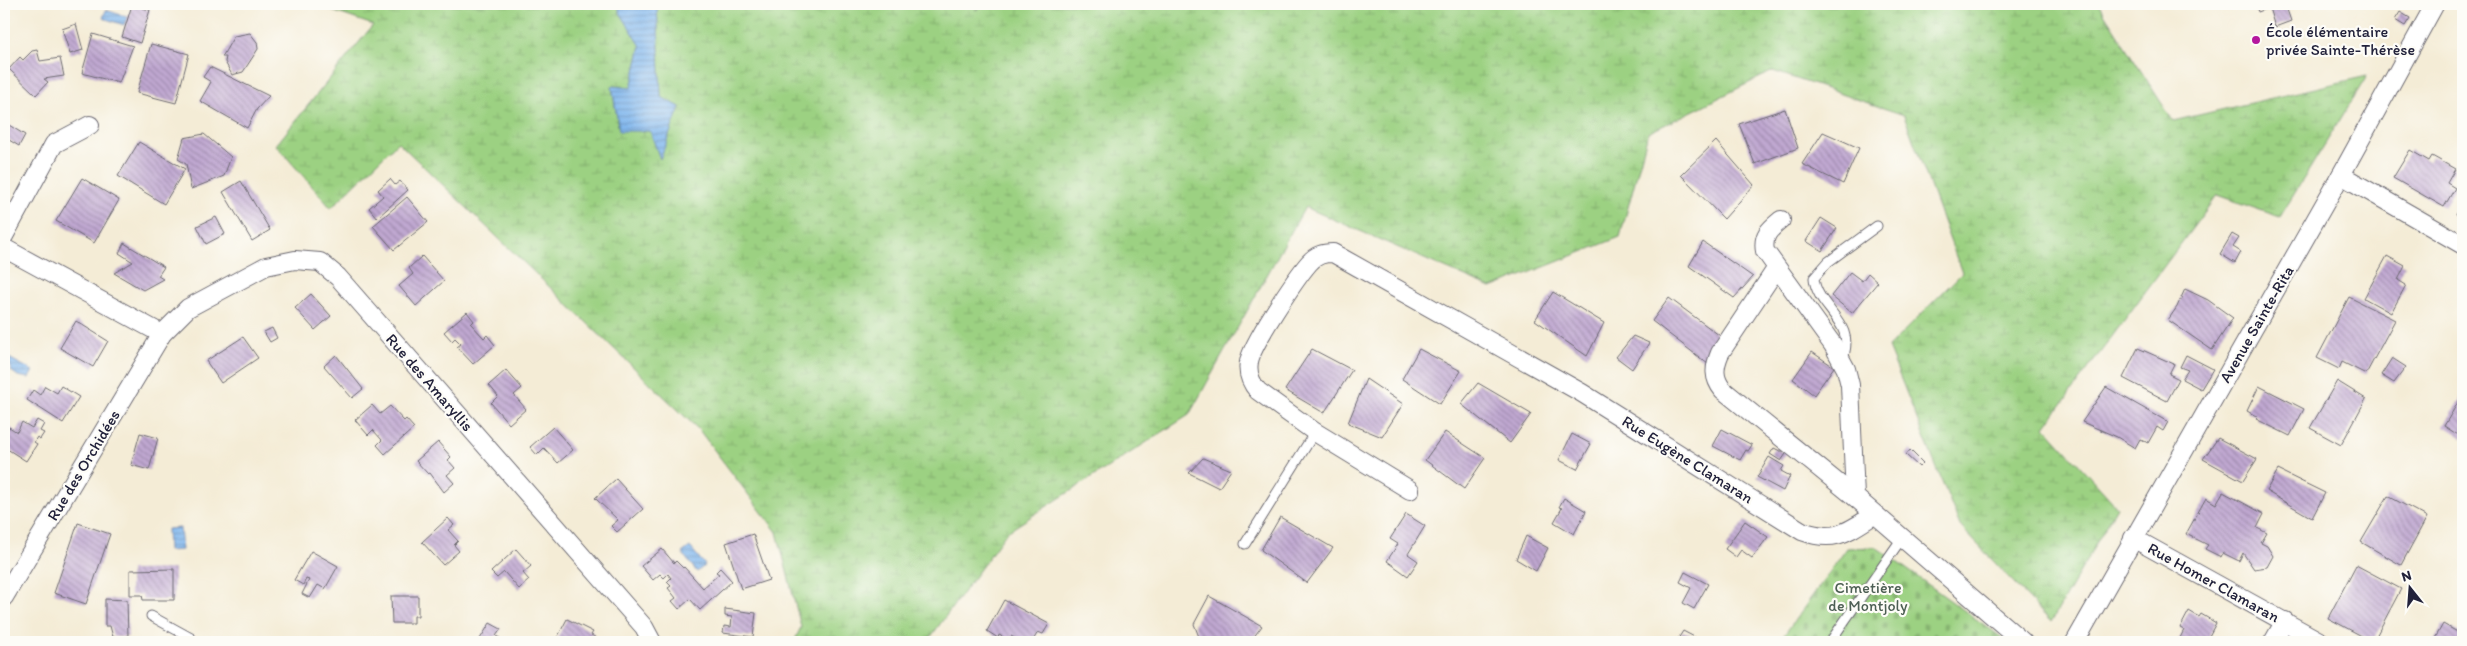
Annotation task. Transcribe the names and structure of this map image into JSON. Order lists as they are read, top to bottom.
{
  "streets": {
    "street": [
      "Avenue Sainte-Rita",
      "Rue des Amaryllis",
      "Rue Eugène Clamaran",
      "Rue des Orchidées",
      "Rue Homer Clamaran"
    ]
  },
  "crossings": [
    ["Avenue Sainte-Rita", "Rue Homer Clamaran"],
    ["Rue des Amaryllis", "Rue des Orchidées"]
  ],
  "parks": ["Cimetière de Montjoly"],
  "places": ["École élémentaire privée Sainte-Thérèse"],
  "north": "top"
}
